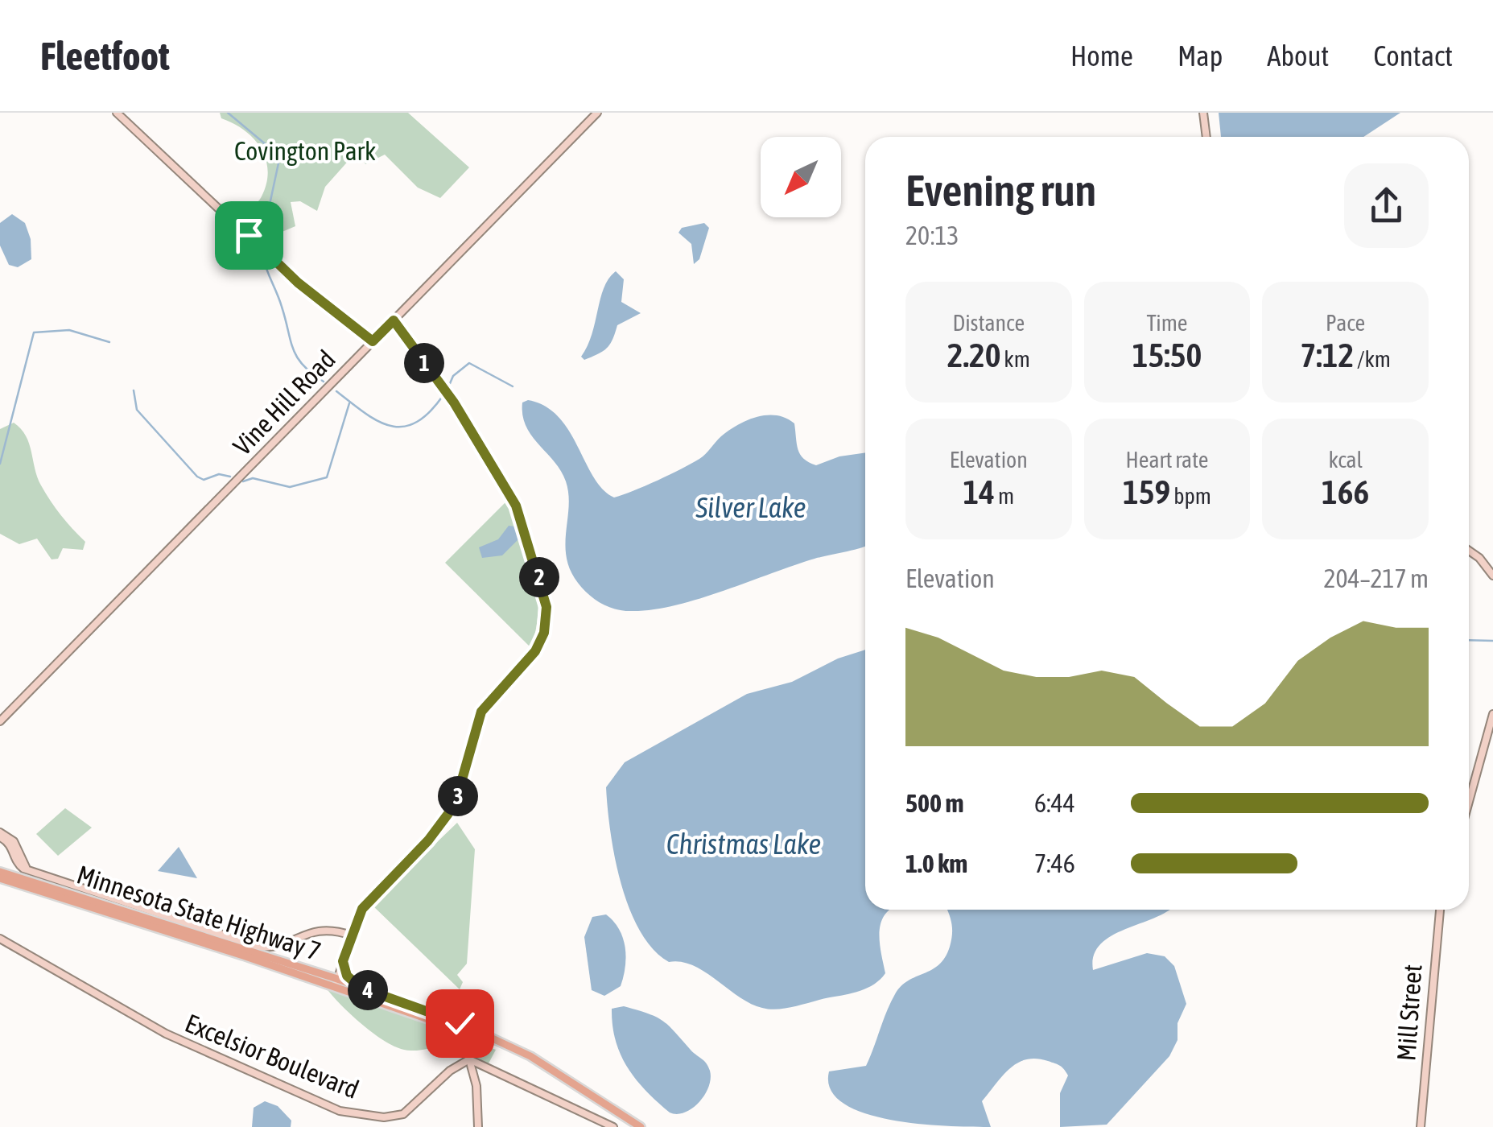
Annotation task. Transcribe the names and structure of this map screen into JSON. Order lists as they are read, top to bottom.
{
  "streets": {
    "main road": ["Minnesota State Highway 7"],
    "street": ["Vine Hill Road", "Mill Street", "Excelsior Boulevard"]
  },
  "water": ["Silver Lake", "Christmas Lake"],
  "parks": ["Covington Park"],
  "north": "bottom left",
  "page": {
    "header": "Fleetfoot",
    "nav": [
      "Home",
      "Map",
      "About",
      "Contact"
    ],
    "heading": ["Evening run", "20:13"],
    "stats": [
      ["Distance", "2.20 km"],
      ["Time", "15:50"],
      ["Pace", "7:12 /km"],
      ["Elevation", "14 m"],
      ["Heart rate", "159 bpm"],
      ["kcal", "166"]
    ],
    "pins": [
      "1",
      "2",
      "3",
      "4"
    ],
    "chart": ["Elevation", "204–217 m"],
    "list": [
      {
        "name": "500 m",
        "note": "6:44"
      },
      {
        "name": "1.0 km",
        "note": "7:46"
      }
    ]
  }
}
